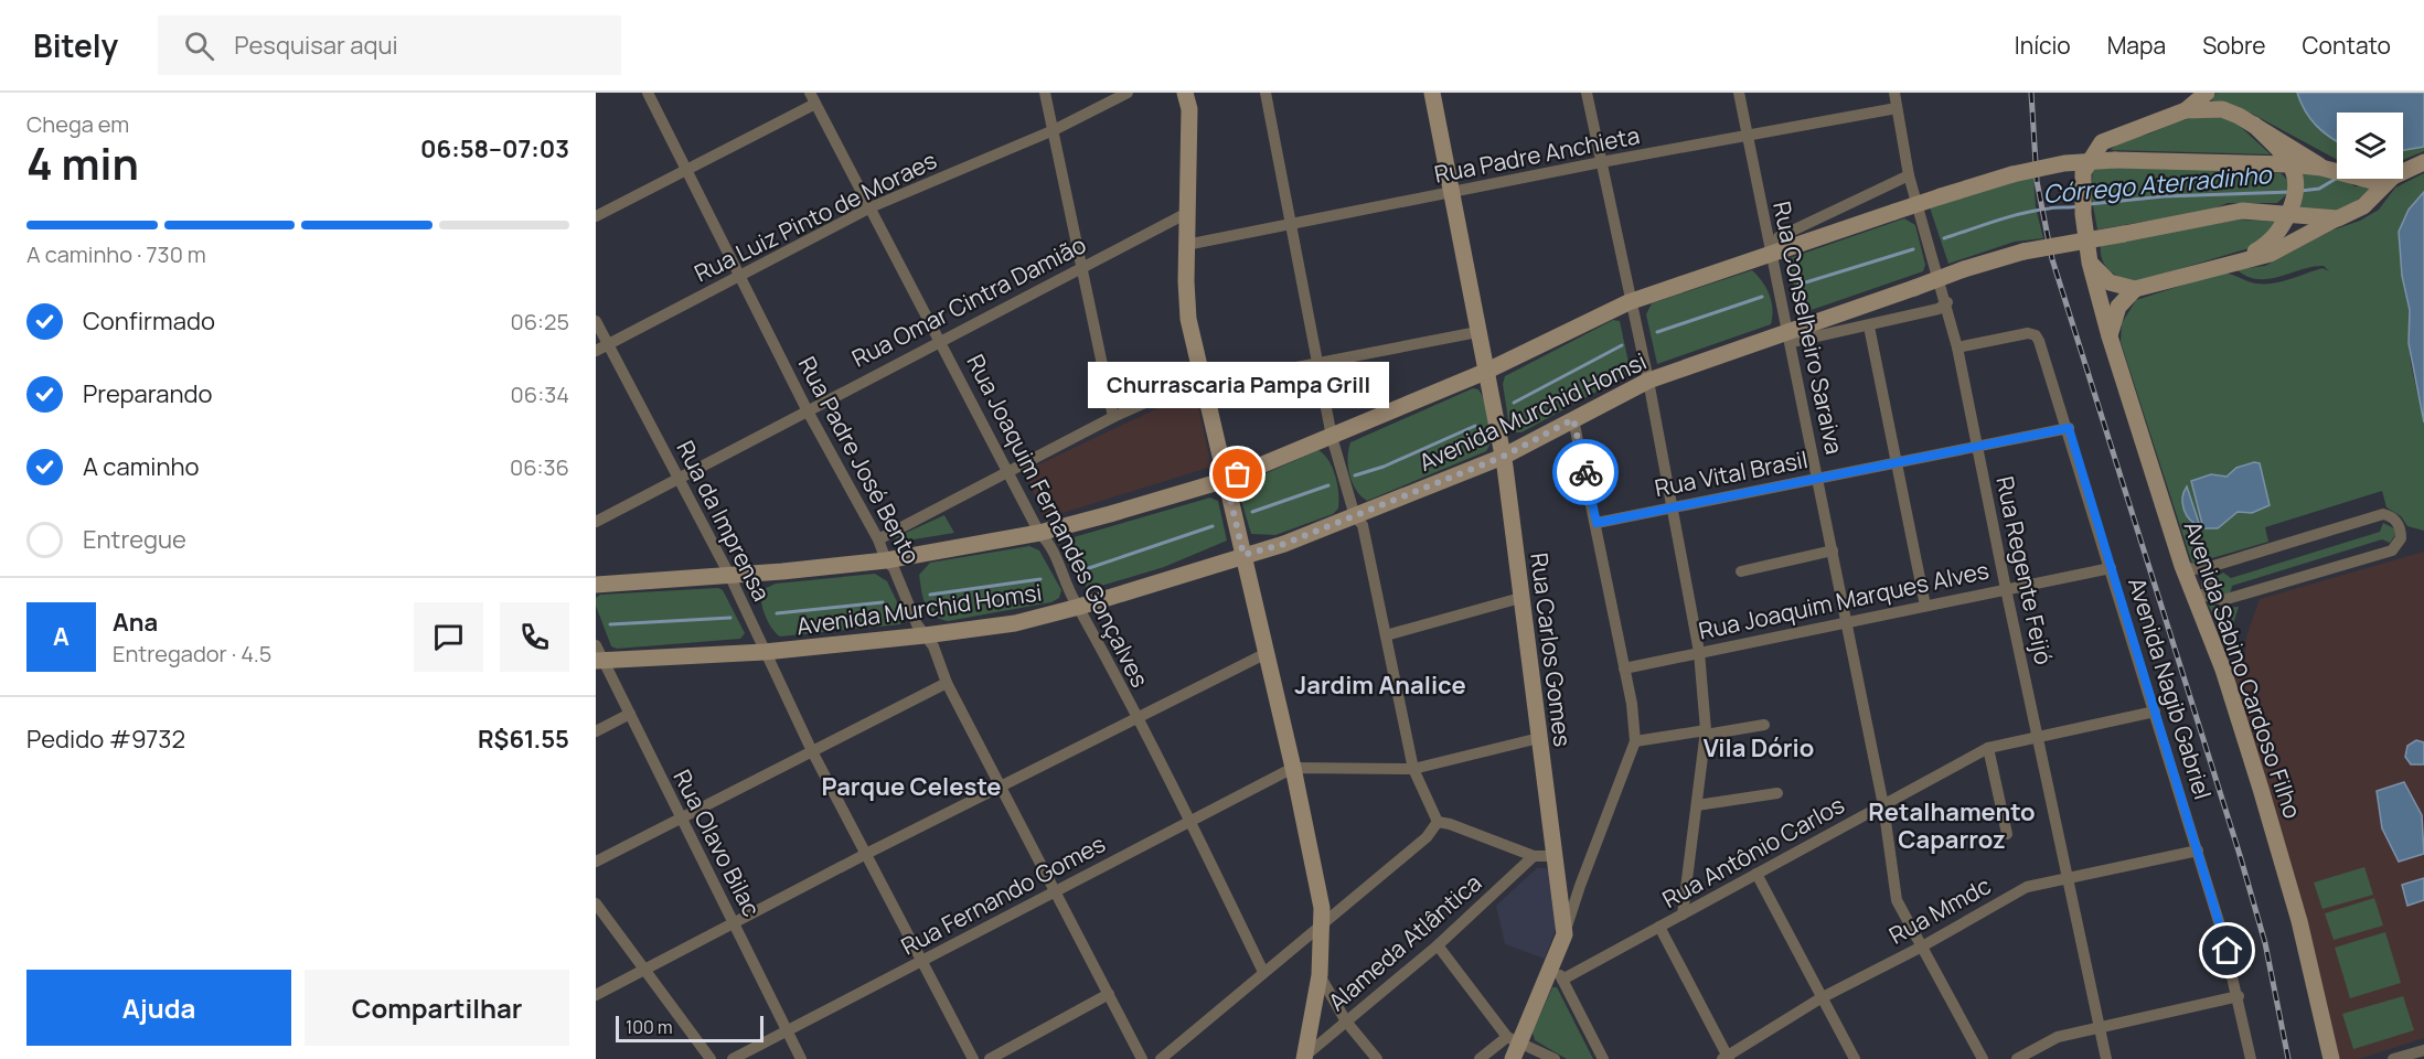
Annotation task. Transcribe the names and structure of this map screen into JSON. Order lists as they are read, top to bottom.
{
  "streets": {
    "main road": ["Avenida Murchid Homsi", "Rua Carlos Gomes", "Avenida Sabino Cardoso Filho"],
    "street": [
      "Rua Padre Anchieta",
      "Rua Luiz Pinto de Moraes",
      "Rua Omar Cintra Damião",
      "Rua Conselheiro Saraiva",
      "Rua Padre José Bento",
      "Rua Vital Brasil",
      "Rua da Imprensa",
      "Rua Joaquim Fernandes Gonçalves",
      "Rua Regente Feijó",
      "Rua Joaquim Marques Alves",
      "Avenida Nagib Gabriel",
      "Rua Olavo Bilac",
      "Rua Antônio Carlos",
      "Rua Fernando Gomes",
      "Rua Mmdc",
      "Alameda Atlântica"
    ]
  },
  "crossings": [
    ["Rua Padre Anchieta", "Rua Conselheiro Saraiva"],
    ["Rua Padre Anchieta", "Rua Regente Feijó"],
    ["Rua Padre Anchieta", "Rua Carlos Gomes"],
    ["Rua Luiz Pinto de Moraes", "Rua Padre José Bento"],
    ["Rua Luiz Pinto de Moraes", "Rua da Imprensa"],
    ["Rua Luiz Pinto de Moraes", "Rua Joaquim Fernandes Gonçalves"],
    ["Rua Omar Cintra Damião", "Rua Padre José Bento"],
    ["Rua Omar Cintra Damião", "Rua da Imprensa"],
    ["Rua Omar Cintra Damião", "Rua Joaquim Fernandes Gonçalves"],
    ["Rua Conselheiro Saraiva", "Avenida Murchid Homsi"],
    ["Rua Conselheiro Saraiva", "Rua Vital Brasil"],
    ["Rua Conselheiro Saraiva", "Rua Joaquim Marques Alves"],
    ["Rua Conselheiro Saraiva", "Rua Antônio Carlos"],
    ["Rua Conselheiro Saraiva", "Rua Mmdc"],
    ["Avenida Murchid Homsi", "Rua Padre José Bento"],
    ["Avenida Murchid Homsi", "Rua da Imprensa"],
    ["Avenida Murchid Homsi", "Rua Joaquim Fernandes Gonçalves"],
    ["Avenida Murchid Homsi", "Rua Carlos Gomes"],
    ["Avenida Murchid Homsi", "Rua Olavo Bilac"],
    ["Rua Padre José Bento", "Rua Fernando Gomes"],
    ["Rua Vital Brasil", "Rua Regente Feijó"],
    ["Rua Vital Brasil", "Avenida Nagib Gabriel"],
    ["Rua da Imprensa", "Rua Fernando Gomes"],
    ["Rua Joaquim Fernandes Gonçalves", "Rua Fernando Gomes"],
    ["Rua Regente Feijó", "Rua Joaquim Marques Alves"],
    ["Rua Regente Feijó", "Avenida Nagib Gabriel"],
    ["Rua Regente Feijó", "Rua Antônio Carlos"],
    ["Rua Regente Feijó", "Rua Mmdc"],
    ["Rua Joaquim Marques Alves", "Avenida Nagib Gabriel"],
    ["Avenida Nagib Gabriel", "Rua Antônio Carlos"],
    ["Avenida Nagib Gabriel", "Rua Mmdc"],
    ["Rua Olavo Bilac", "Rua Fernando Gomes"]
  ],
  "districts": [
    "Jardim Analice",
    "Vila Dório",
    "Parque Celeste",
    "Retalhamento Caparroz"
  ],
  "water": ["Córrego Aterradinho"],
  "places": ["Churrascaria Pampa Grill"],
  "scale_bar": "100 m",
  "page": {
    "header": "Bitely",
    "search": "Pesquisar aqui",
    "nav": [
      "Início",
      "Mapa",
      "Sobre",
      "Contato"
    ],
    "heading": ["4 min", "Chega em", "06:58–07:03"],
    "panel": [
      "Ana",
      "Entregador · 4.5",
      "Pedido #9732",
      "R$61.55"
    ],
    "bar": "A caminho · 730 m",
    "list": [
      ["Confirmado", "06:25"],
      ["Preparando", "06:34"],
      ["A caminho", "06:36"],
      "Entregue"
    ],
    "bubble": "Churrascaria Pampa Grill",
    "round": "A",
    "buttons": ["Ajuda", "Compartilhar"],
    "scale": "100 m"
  }
}
